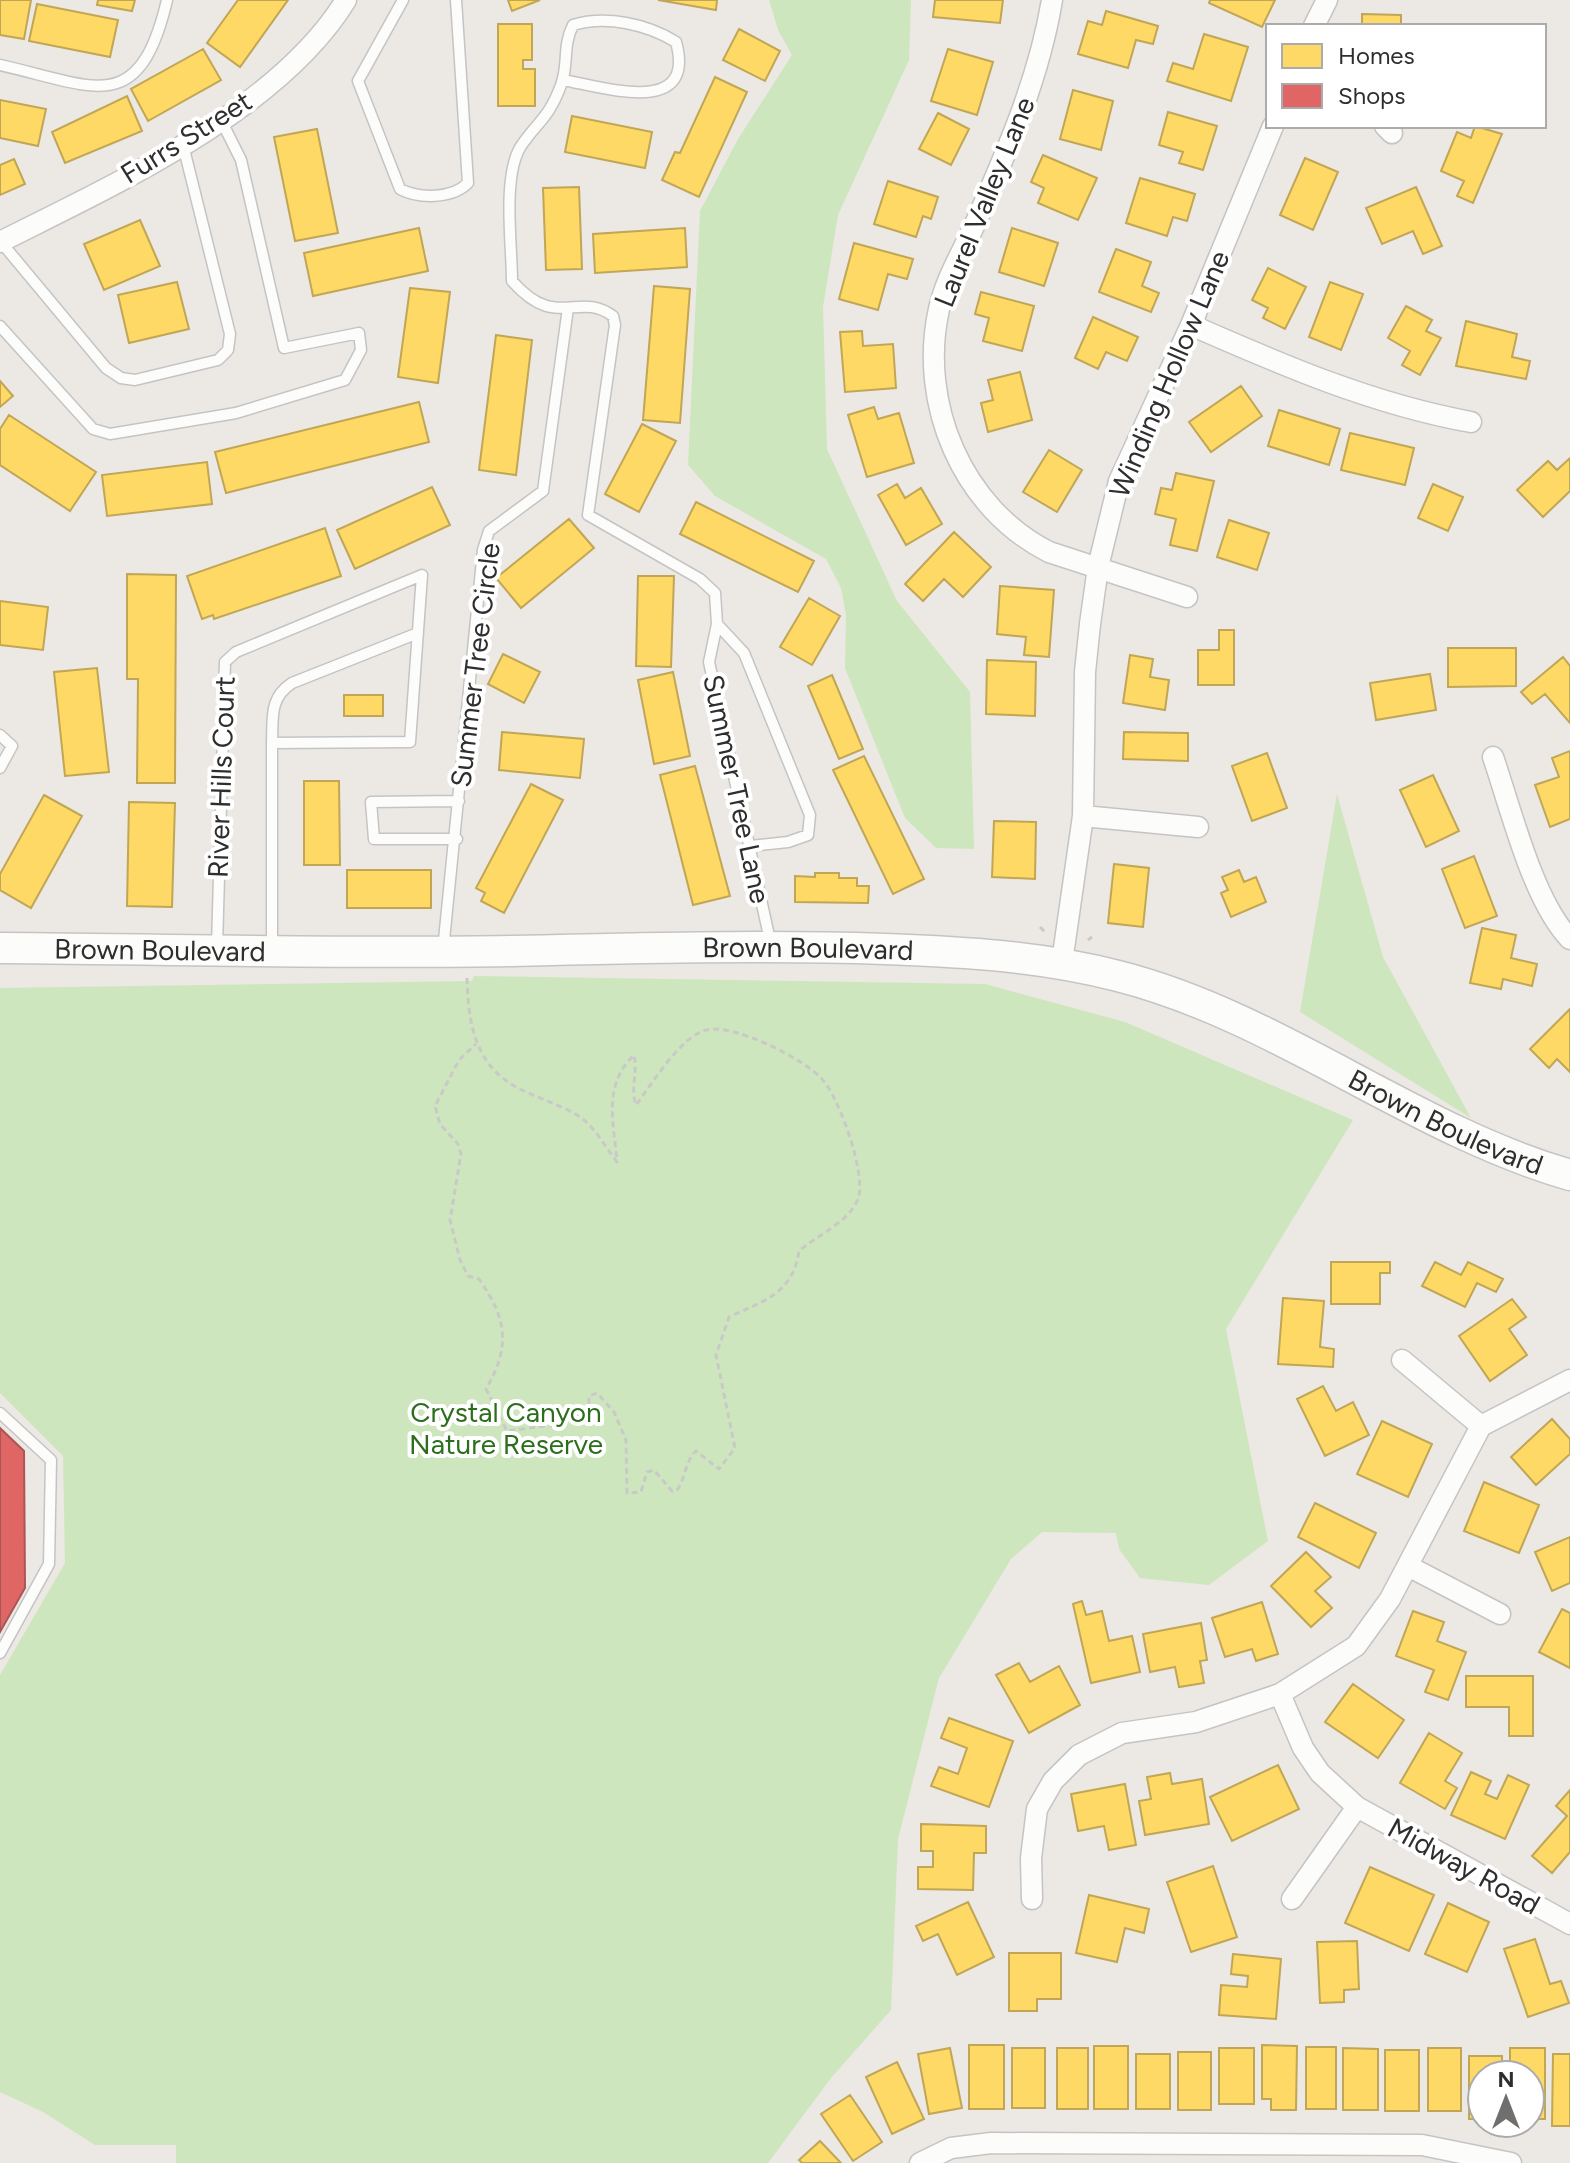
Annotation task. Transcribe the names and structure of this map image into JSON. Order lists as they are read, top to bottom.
{
  "streets": {
    "street": [
      "Furrs Street",
      "Laurel Valley Lane",
      "Winding Hollow Lane",
      "Brown Boulevard",
      "Midway Road"
    ],
    "lane": ["Summer Tree Circle", "River Hills Court", "Summer Tree Lane"]
  },
  "crossings": [
    ["Laurel Valley Lane", "Winding Hollow Lane"],
    ["Winding Hollow Lane", "Brown Boulevard"],
    ["Summer Tree Circle", "Summer Tree Lane"],
    ["Summer Tree Circle", "Brown Boulevard"],
    ["River Hills Court", "Brown Boulevard"],
    ["Summer Tree Lane", "Brown Boulevard"]
  ],
  "parks": ["Crystal Canyon Nature Reserve"],
  "legend": ["Homes", "Shops"],
  "north": "top"
}
